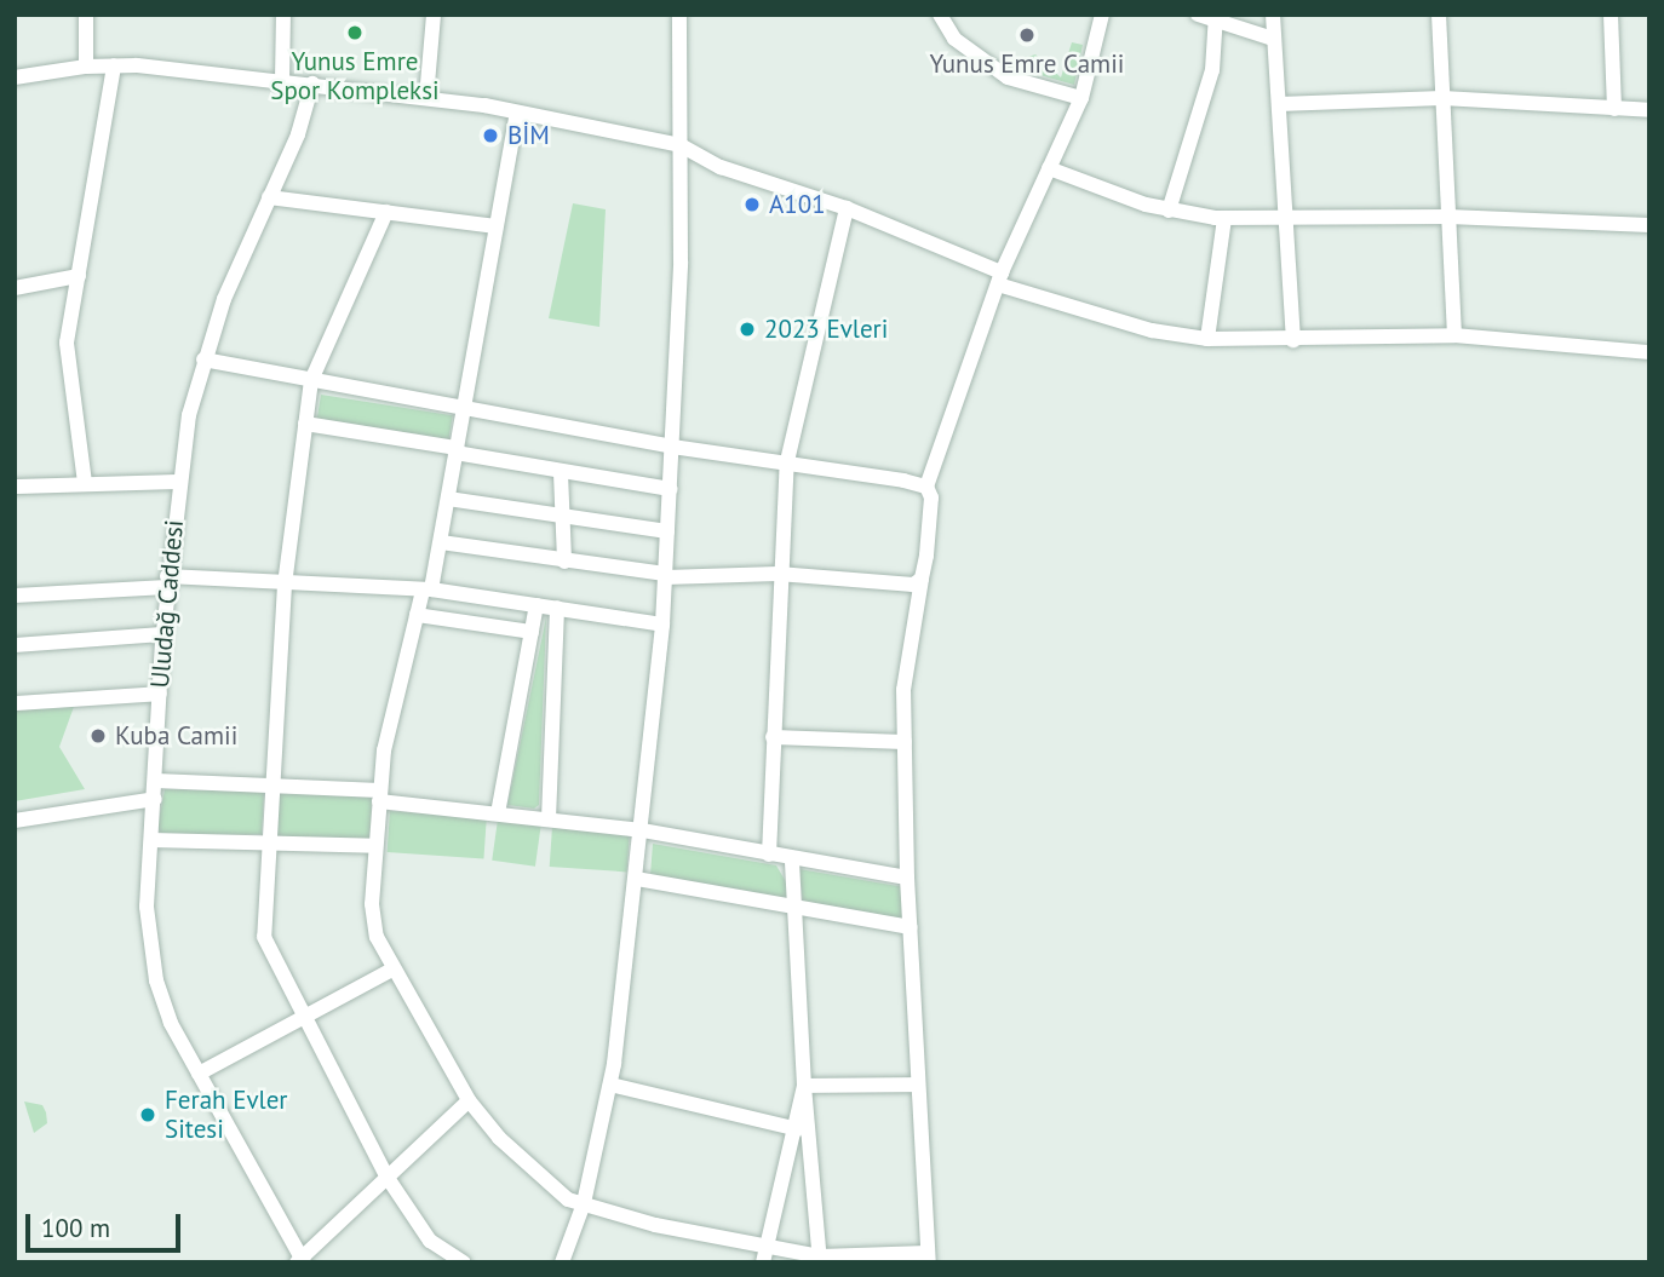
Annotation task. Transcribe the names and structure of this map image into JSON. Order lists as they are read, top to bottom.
{
  "streets": {
    "street": ["Uludağ Caddesi"]
  },
  "places": [
    "Yunus Emre Spor Kompleksi",
    "Yunus Emre Camii",
    "BİM",
    "A101",
    "2023 Evleri",
    "Kuba Camii",
    "Ferah Evler Sitesi"
  ],
  "scale_bar": "100 m"
}
